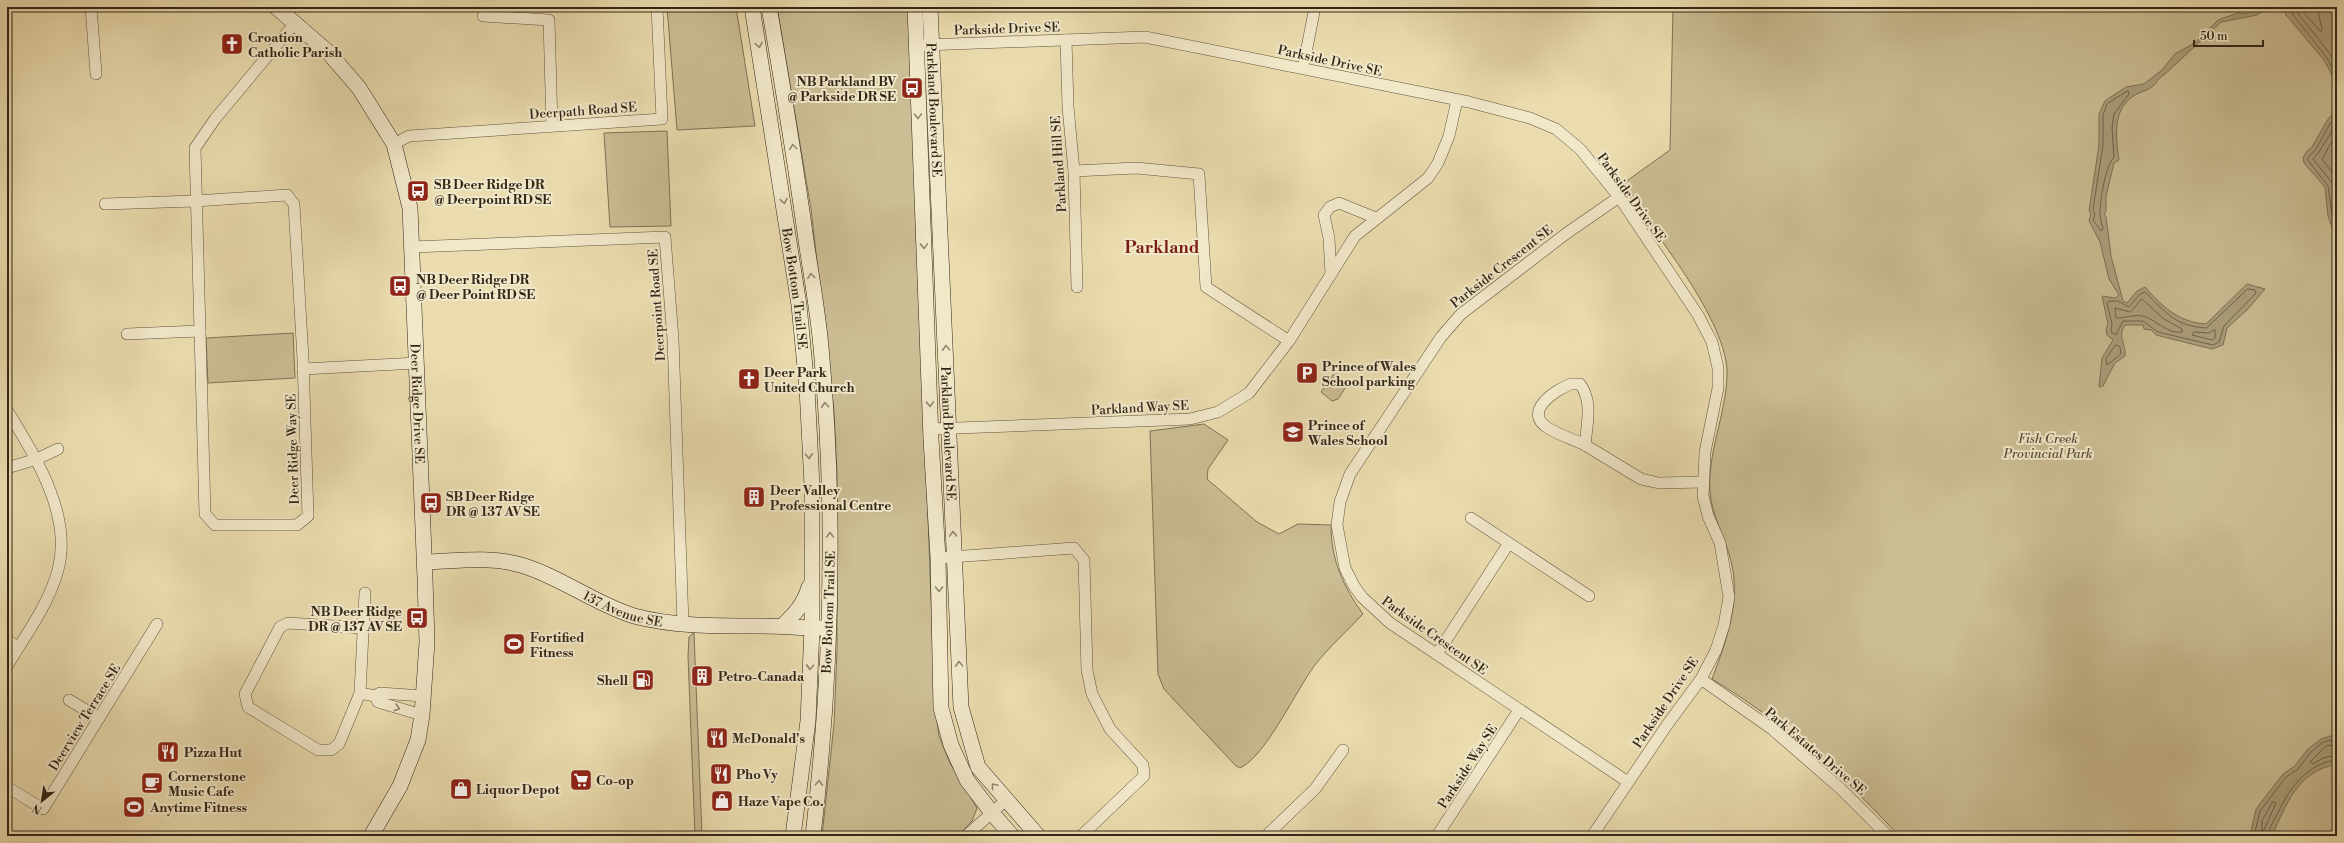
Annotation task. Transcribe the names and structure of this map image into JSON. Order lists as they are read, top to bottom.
{
  "streets": {
    "street": [
      "Parkside Drive SE",
      "Deerpath Road SE",
      "Parkland Boulevard SE",
      "Parkland Hill SE",
      "Parkside Crescent SE",
      "Bow Bottom Trail SE",
      "Deerpoint Road SE",
      "Deer Ridge Drive SE",
      "Parkland Way SE",
      "Deer Ridge Way SE",
      "137 Avenue SE",
      "Deerview Terrace SE",
      "Park Estates Drive SE",
      "Parkside Way SE"
    ]
  },
  "crossings": [
    ["Parkside Drive SE", "Parkland Boulevard SE"],
    ["Parkside Drive SE", "Parkland Hill SE"],
    ["Parkside Drive SE", "Parkside Crescent SE"],
    ["Parkside Drive SE", "Parkland Way SE"],
    ["Parkside Drive SE", "Park Estates Drive SE"],
    ["Deerpath Road SE", "Deer Ridge Drive SE"],
    ["Parkland Boulevard SE", "Parkland Way SE"],
    ["Parkside Crescent SE", "Parkside Way SE"],
    ["Bow Bottom Trail SE", "137 Avenue SE"],
    ["Deerpoint Road SE", "Deer Ridge Drive SE"],
    ["Deerpoint Road SE", "137 Avenue SE"],
    ["Deer Ridge Drive SE", "Deer Ridge Way SE"],
    ["Deer Ridge Drive SE", "137 Avenue SE"]
  ],
  "districts": ["Parkland"],
  "parks": ["Fish Creek Provincial Park"],
  "places": {
    "church": ["Croation Catholic Parish", "Deer Park United Church"],
    "bus stop": [
      "NB Parkland BV @ Parkside DR SE",
      "SB Deer Ridge DR @ Deerpoint RD SE",
      "NB Deer Ridge DR @ Deer Point RD SE",
      "SB Deer Ridge DR @ 137 AV SE",
      "NB Deer Ridge DR @ 137 AV SE"
    ],
    "parking": ["Prince of Wales School parking"],
    "school or university": ["Prince of Wales School"],
    "building": ["Deer Valley Professional Centre", "Petro-Canada"],
    "sports": ["Fortified Fitness", "Anytime Fitness"],
    "fuel station": ["Shell"],
    "restaurant": ["McDonald's", "Pizza Hut", "Pho Vy"],
    "supermarket": ["Co-op"],
    "cafe": ["Cornerstone Music Cafe"],
    "shop": ["Liquor Depot", "Haze Vape Co."]
  },
  "scale_bar": "50 m",
  "north": "bottom left"
}
